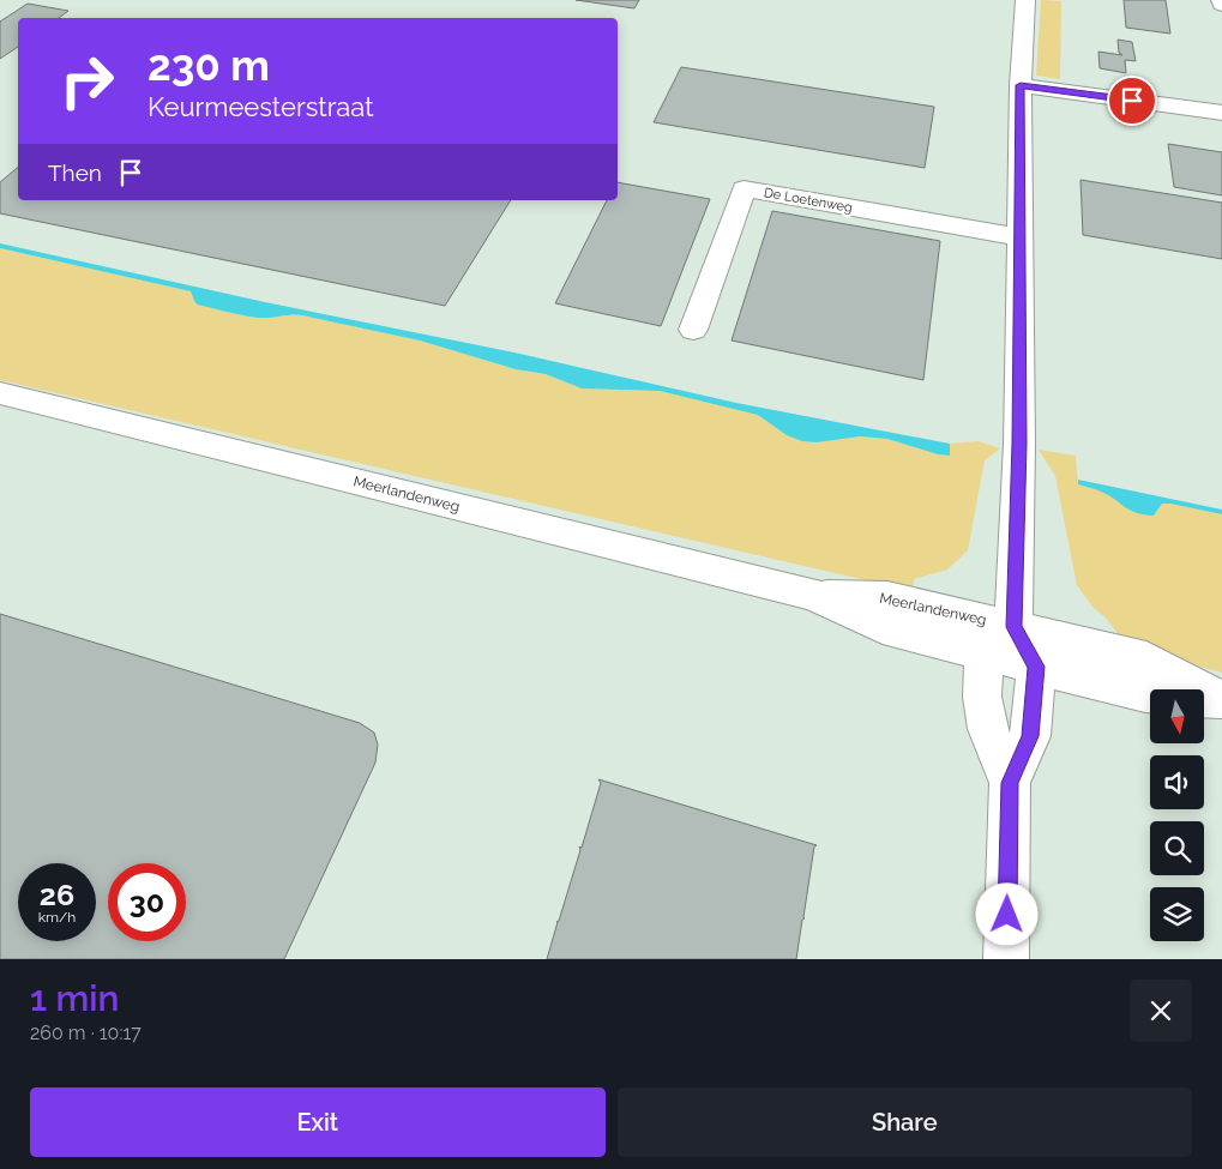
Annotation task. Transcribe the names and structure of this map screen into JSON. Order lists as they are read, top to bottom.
{
  "streets": {
    "street": ["De Loetenweg", "Meerlandenweg"]
  },
  "north": "bottom",
  "page": {
    "turn": ["230 m", "Keurmeesterstraat"],
    "then": "Then",
    "speed": "26 km/h",
    "limit": "30",
    "heading": ["1 min", "260 m · 10:17"],
    "buttons": ["Exit", "Share"]
  }
}
